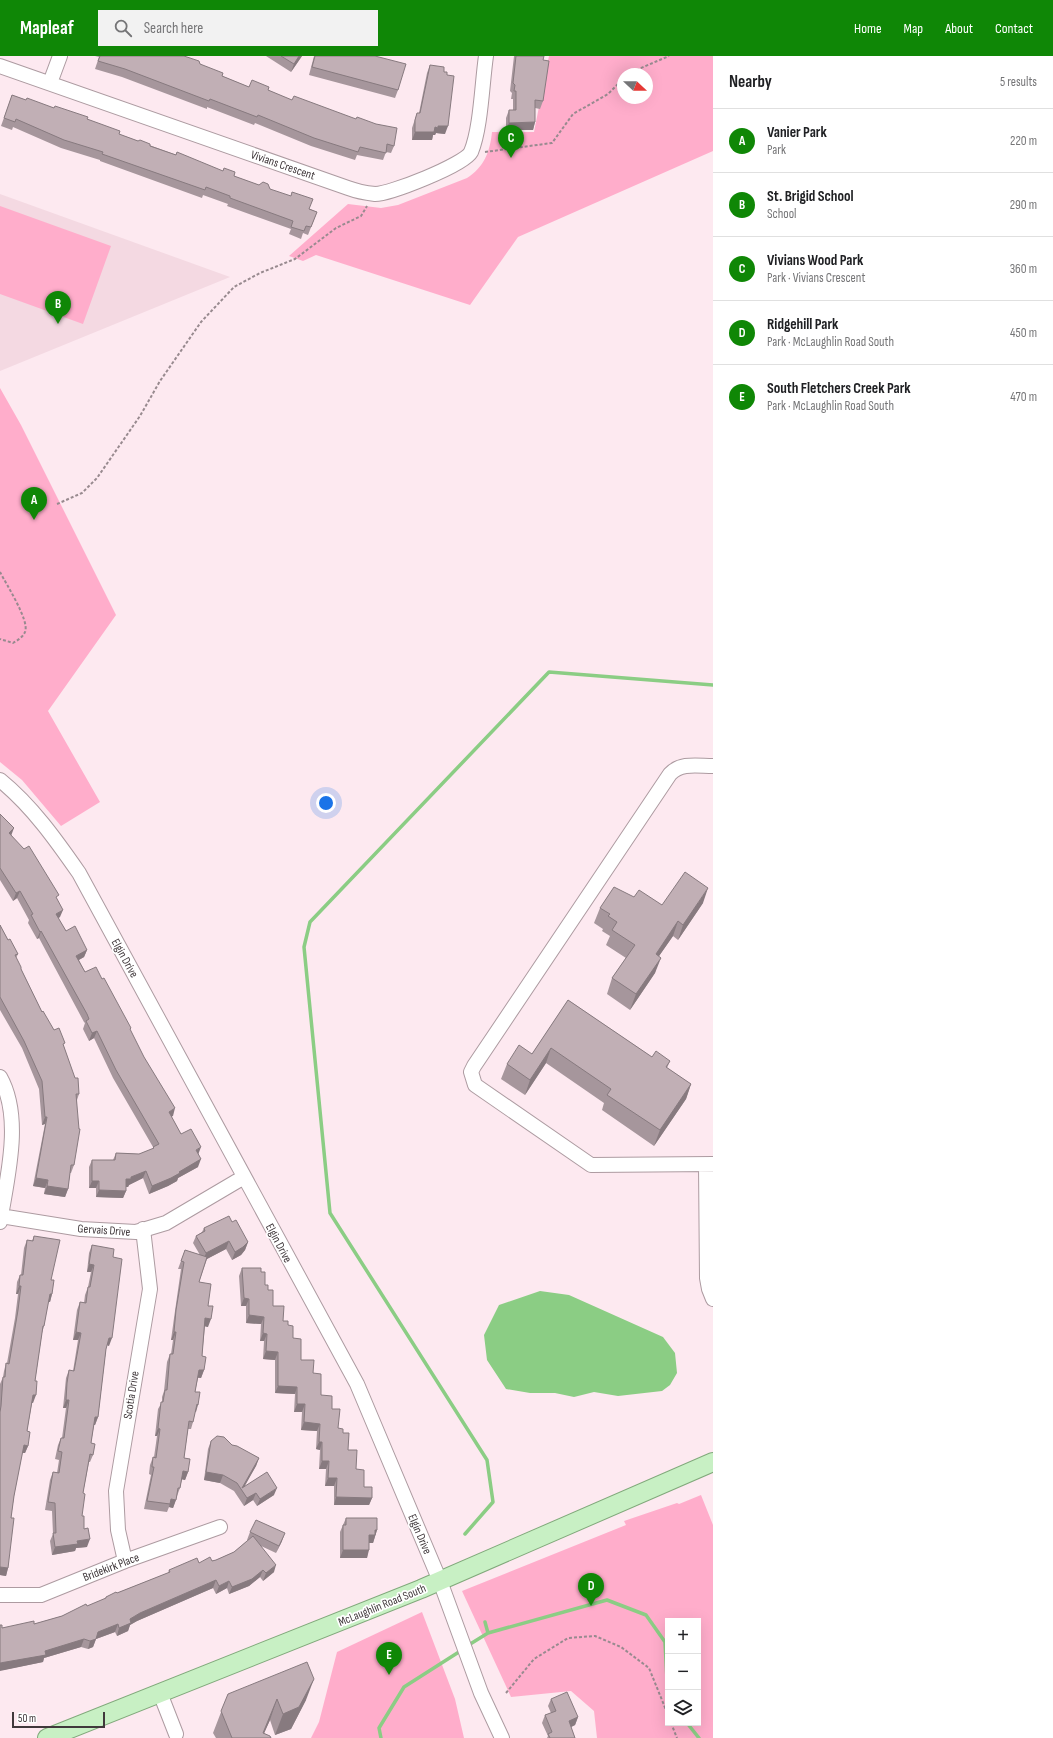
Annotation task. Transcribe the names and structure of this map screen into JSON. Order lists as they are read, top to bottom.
{
  "streets": {
    "main road": ["McLaughlin Road South"],
    "street": [
      "Vivians Crescent",
      "Elgin Drive",
      "Gervais Drive",
      "Scotia Drive",
      "Bridekirk Place"
    ]
  },
  "crossings": [
    ["Elgin Drive", "Gervais Drive"],
    ["Elgin Drive", "McLaughlin Road South"],
    ["Gervais Drive", "Scotia Drive"],
    ["Scotia Drive", "Bridekirk Place"]
  ],
  "scale_bar": "50 m",
  "north": "right",
  "page": {
    "header": "Mapleaf",
    "search": "Search here",
    "nav": [
      "Home",
      "Map",
      "About",
      "Contact"
    ],
    "heading": ["Nearby", "5 results"],
    "list": [
      {
        "mark": "A",
        "name": "Vanier Park",
        "note": "Park",
        "value": "220 m"
      },
      {
        "mark": "B",
        "name": "St. Brigid School",
        "note": "School",
        "value": "290 m"
      },
      {
        "mark": "C",
        "name": "Vivians Wood Park",
        "note": "Park · Vivians Crescent",
        "value": "360 m"
      },
      {
        "mark": "D",
        "name": "Ridgehill Park",
        "note": "Park · McLaughlin Road South",
        "value": "450 m"
      },
      {
        "mark": "E",
        "name": "South Fletchers Creek Park",
        "note": "Park · McLaughlin Road South",
        "value": "470 m"
      }
    ],
    "pins": [
      "C",
      "B",
      "A",
      "D",
      "E"
    ],
    "map_buttons": ["+", "−"],
    "scale": "50 m"
  }
}
